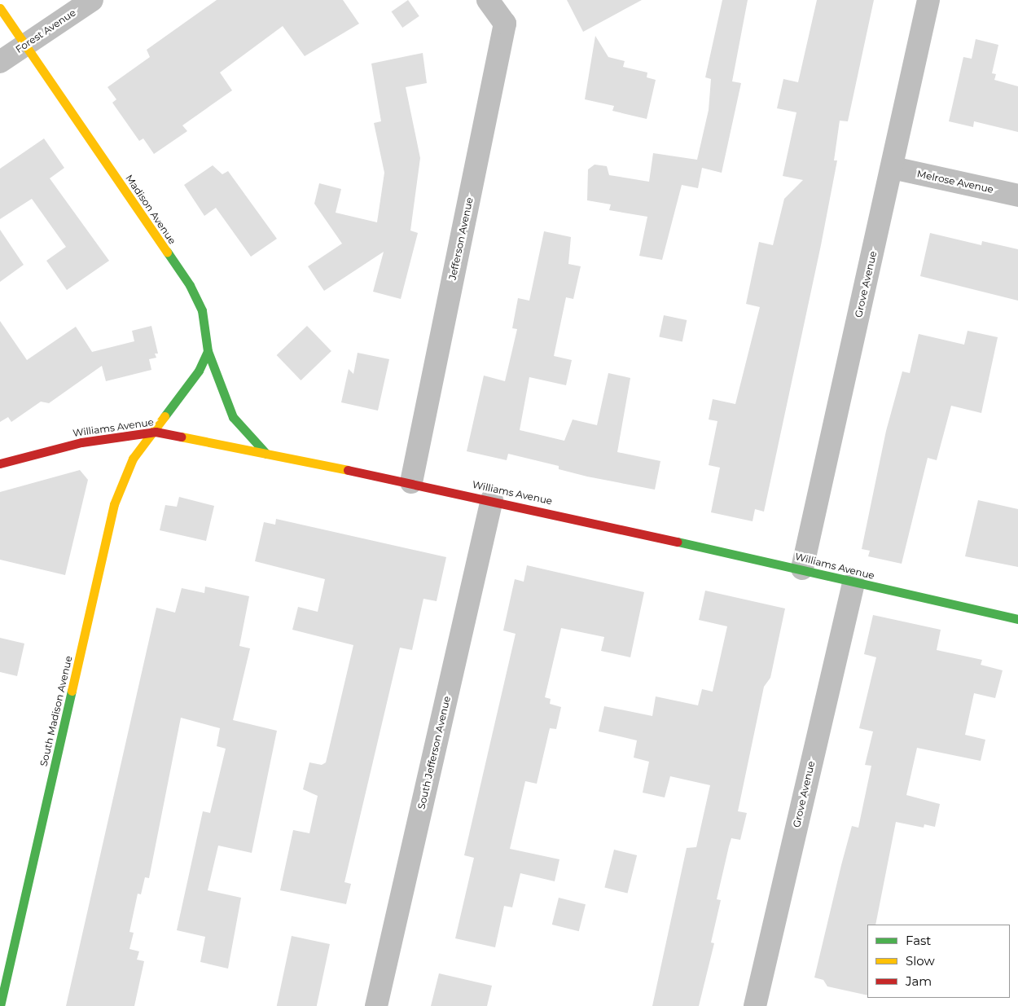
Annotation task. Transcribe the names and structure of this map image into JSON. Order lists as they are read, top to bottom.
{
  "streets": {
    "street": [
      "Forest Avenue",
      "Melrose Avenue",
      "Madison Avenue",
      "Jefferson Avenue",
      "Grove Avenue",
      "Williams Avenue",
      "South Madison Avenue",
      "South Jefferson Avenue"
    ]
  },
  "crossings": [
    ["Forest Avenue", "Madison Avenue"],
    ["Melrose Avenue", "Grove Avenue"],
    ["Madison Avenue", "Williams Avenue"],
    ["Jefferson Avenue", "Williams Avenue"],
    ["Grove Avenue", "Williams Avenue"],
    ["Williams Avenue", "South Madison Avenue"],
    ["Williams Avenue", "South Jefferson Avenue"]
  ],
  "legend": ["Fast", "Slow", "Jam"]
}
